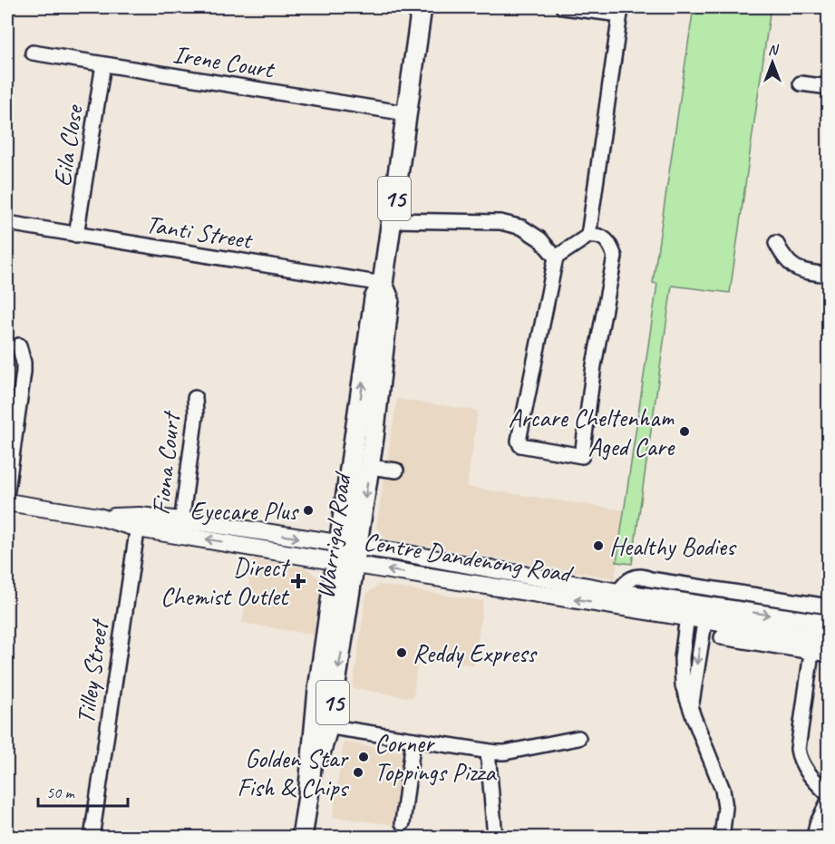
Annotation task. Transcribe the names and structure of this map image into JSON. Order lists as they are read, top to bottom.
{
  "streets": {
    "highway": ["15", "Warrigal Road"],
    "main road": ["Centre Dandenong Road"],
    "street": [
      "Irene Court",
      "Eila Close",
      "Tanti Street",
      "Fiona Court",
      "Tilley Street"
    ]
  },
  "crossings": [
    ["Irene Court", "Eila Close"],
    ["Irene Court", "Warrigal Road"],
    ["Eila Close", "Tanti Street"],
    ["Tanti Street", "Warrigal Road"],
    ["Fiona Court", "Centre Dandenong Road"],
    ["Warrigal Road", "Centre Dandenong Road"],
    ["Centre Dandenong Road", "Tilley Street"]
  ],
  "places": {
    "other": [
      "Arcare Cheltenham Aged Care",
      "Eyecare Plus",
      "Healthy Bodies",
      "Reddy Express",
      "Corner Toppings Pizza",
      "Golden Star Fish & Chips"
    ],
    "health": ["Direct Chemist Outlet"]
  },
  "scale_bar": "50 m",
  "north": "top"
}
